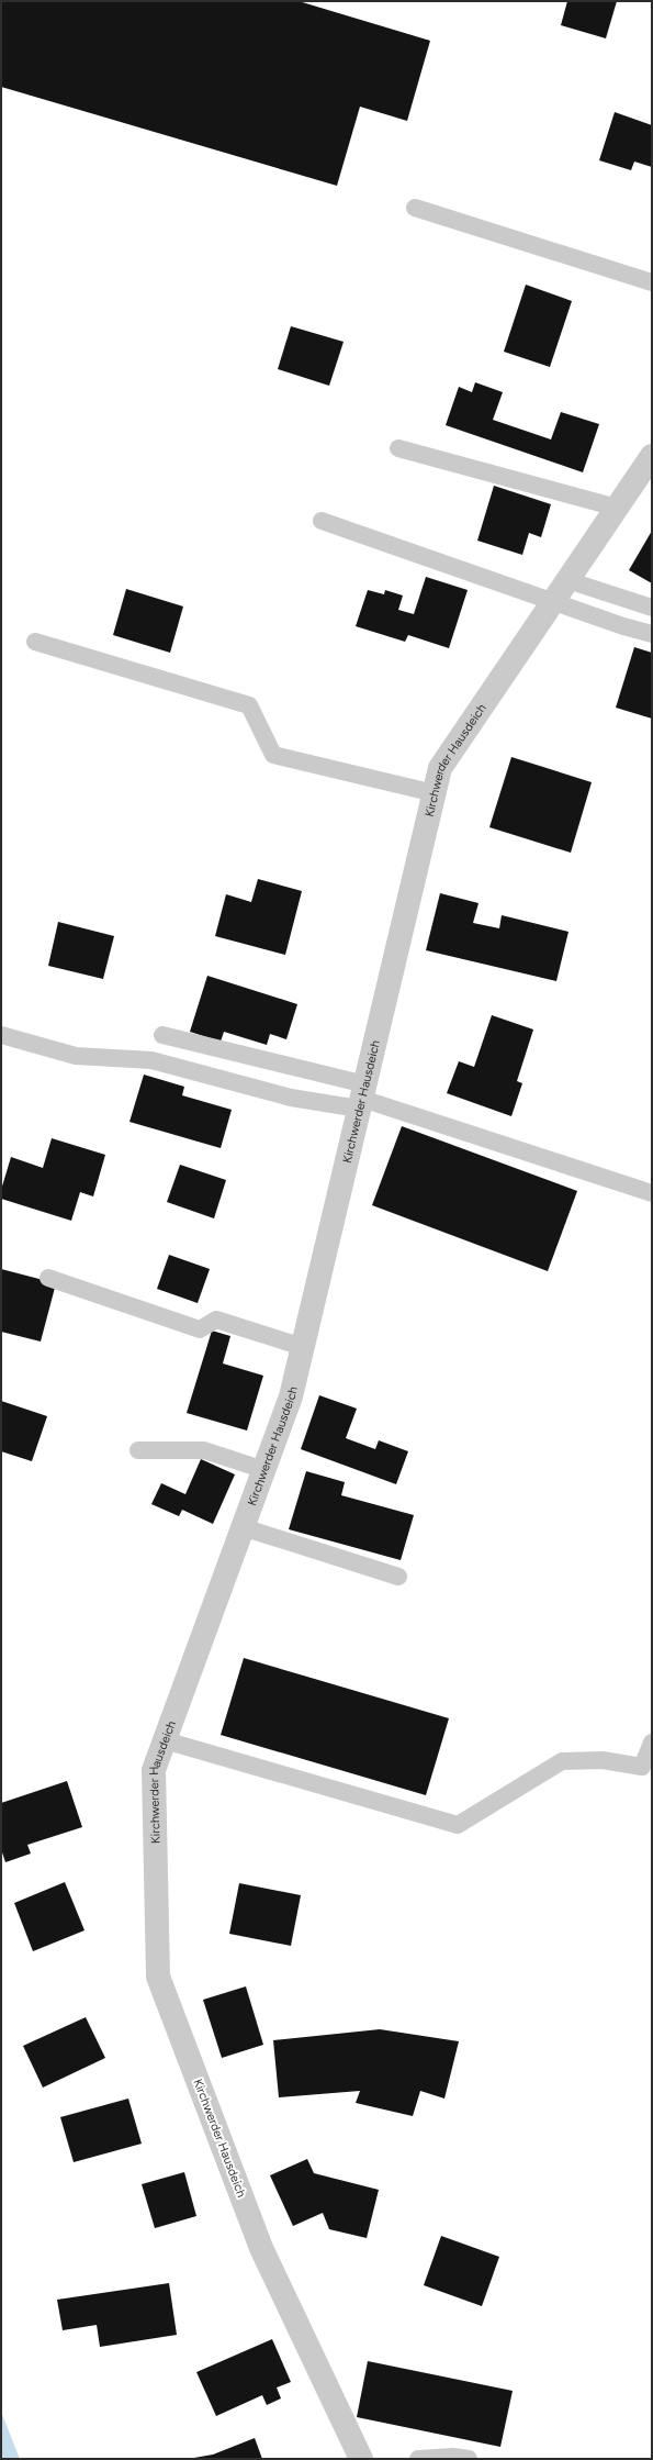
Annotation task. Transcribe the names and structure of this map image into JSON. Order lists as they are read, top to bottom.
{
  "streets": {
    "street": ["Kirchwerder Hausdeich"]
  }
}
